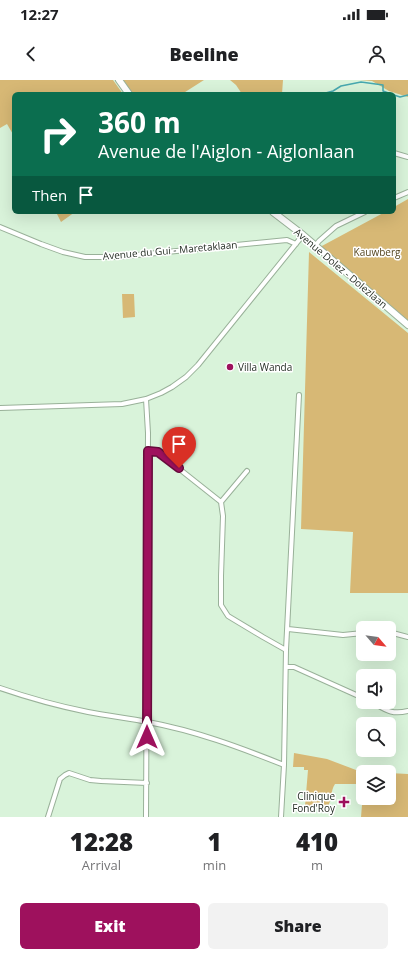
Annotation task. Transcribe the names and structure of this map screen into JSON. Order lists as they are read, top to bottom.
{
  "streets": {
    "street": ["Avenue du Gui - Maretaklaan", "Avenue Dolez - Dolezlaan"]
  },
  "parks": ["Kauwberg"],
  "places": {
    "other": ["Villa Wanda"],
    "health": ["Clinique Fond'Roy"]
  },
  "north": "bottom right",
  "page": {
    "status": "12:27",
    "header": "Beeline",
    "turn": ["360 m", "Avenue de l'Aiglon - Aiglonlaan"],
    "then": "Then",
    "eta": [
      "12:28",
      "Arrival",
      "1",
      "min",
      "410",
      "m"
    ],
    "buttons": ["Exit", "Share"]
  }
}
